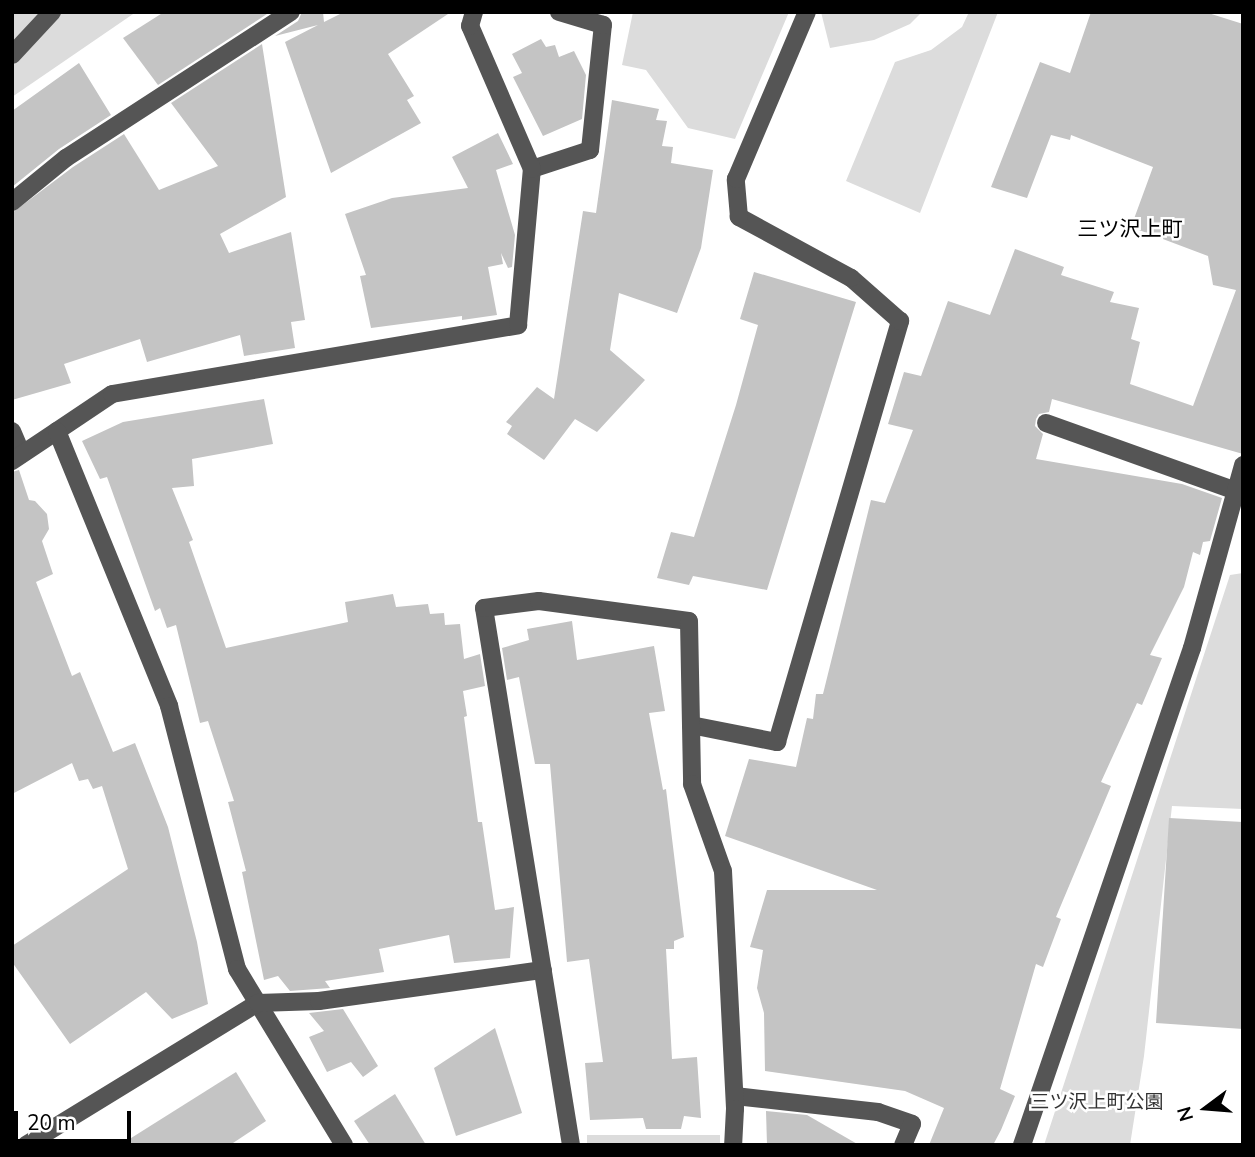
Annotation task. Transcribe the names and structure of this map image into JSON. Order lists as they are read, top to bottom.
{
  "districts": ["三ツ沢上町"],
  "parks": ["三ツ沢上町公園"],
  "scale_bar": "20 m",
  "north": "left"
}
